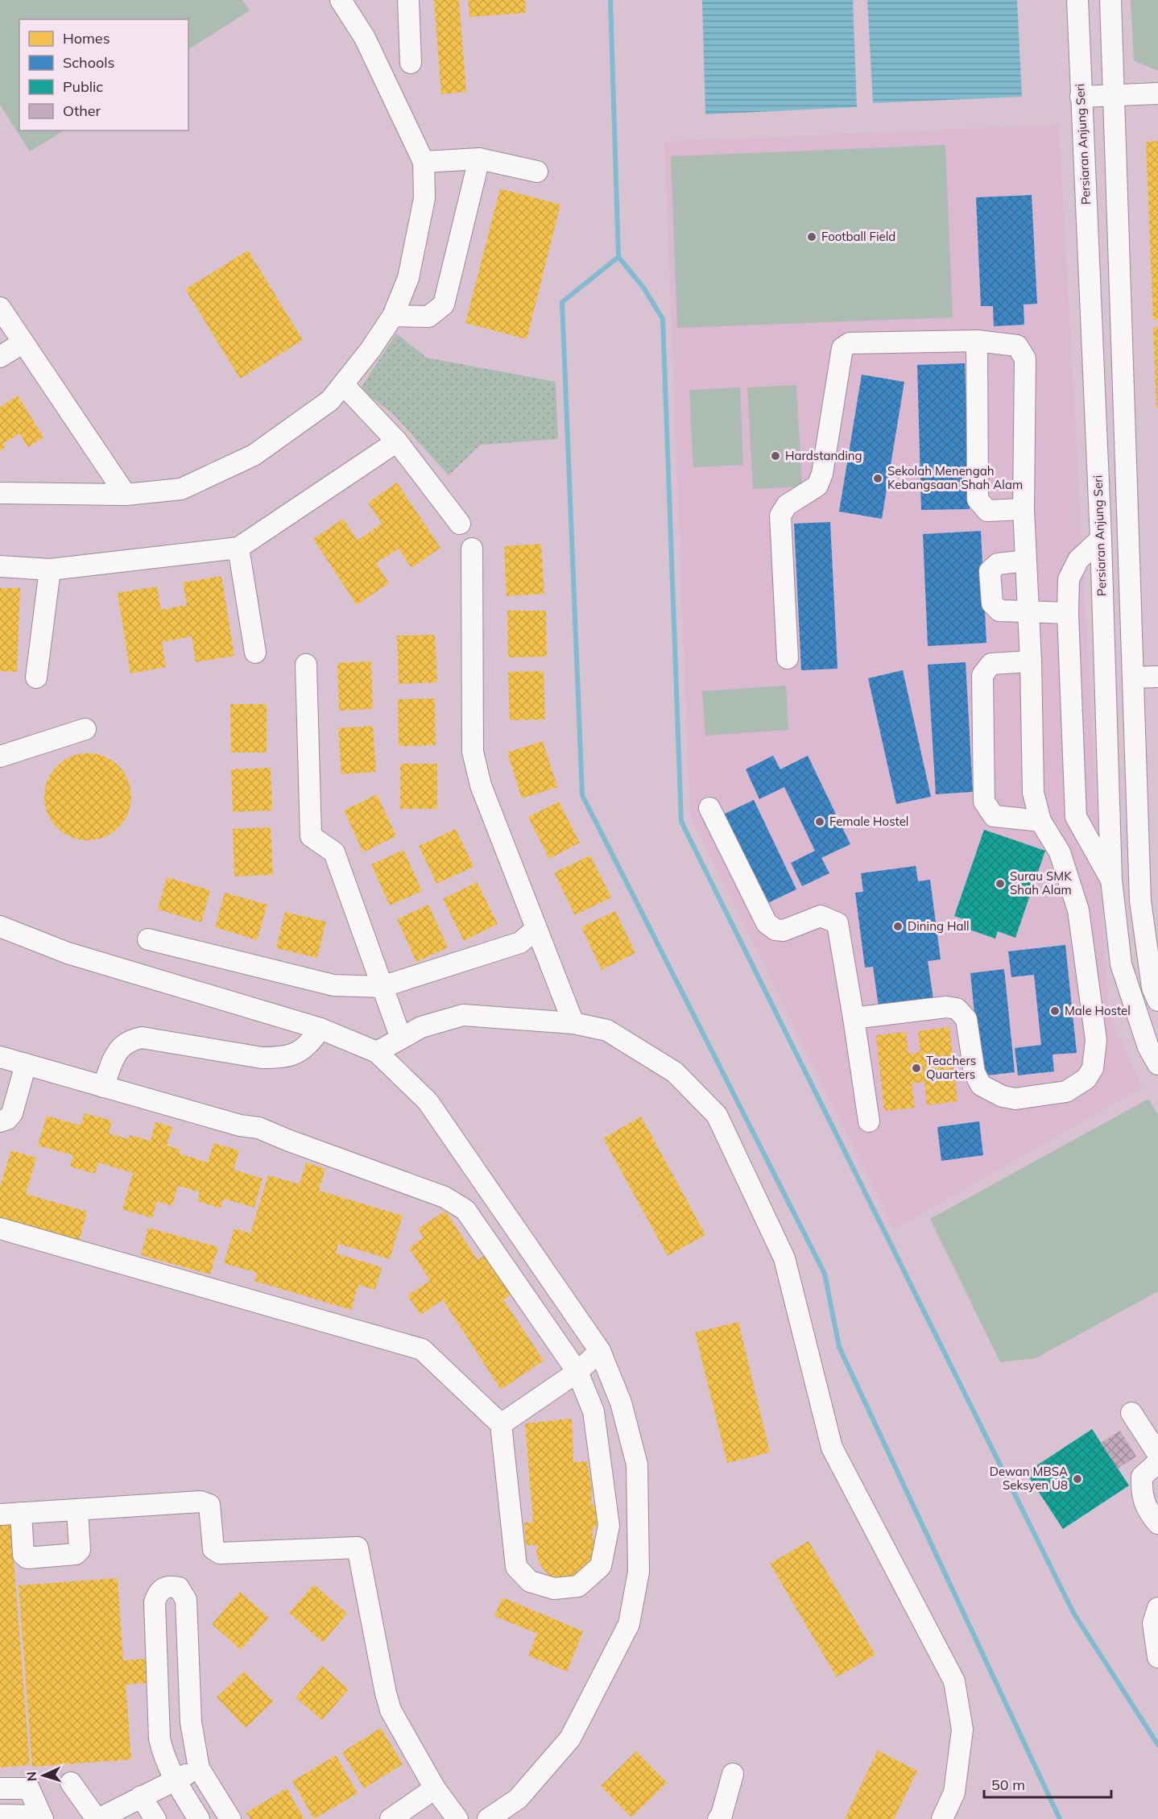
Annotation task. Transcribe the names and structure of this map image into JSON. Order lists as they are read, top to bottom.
{
  "streets": {
    "street": ["Persiaran Anjung Seri"]
  },
  "places": [
    "Football Field",
    "Hardstanding",
    "Sekolah Menengah Kebangsaan Shah Alam",
    "Female Hostel",
    "Surau SMK Shah Alam",
    "Dining Hall",
    "Male Hostel",
    "Teachers Quarters",
    "Dewan MBSA Seksyen U8"
  ],
  "legend": [
    "Homes",
    "Schools",
    "Public",
    "Other"
  ],
  "scale_bar": "50 m",
  "north": "left"
}
